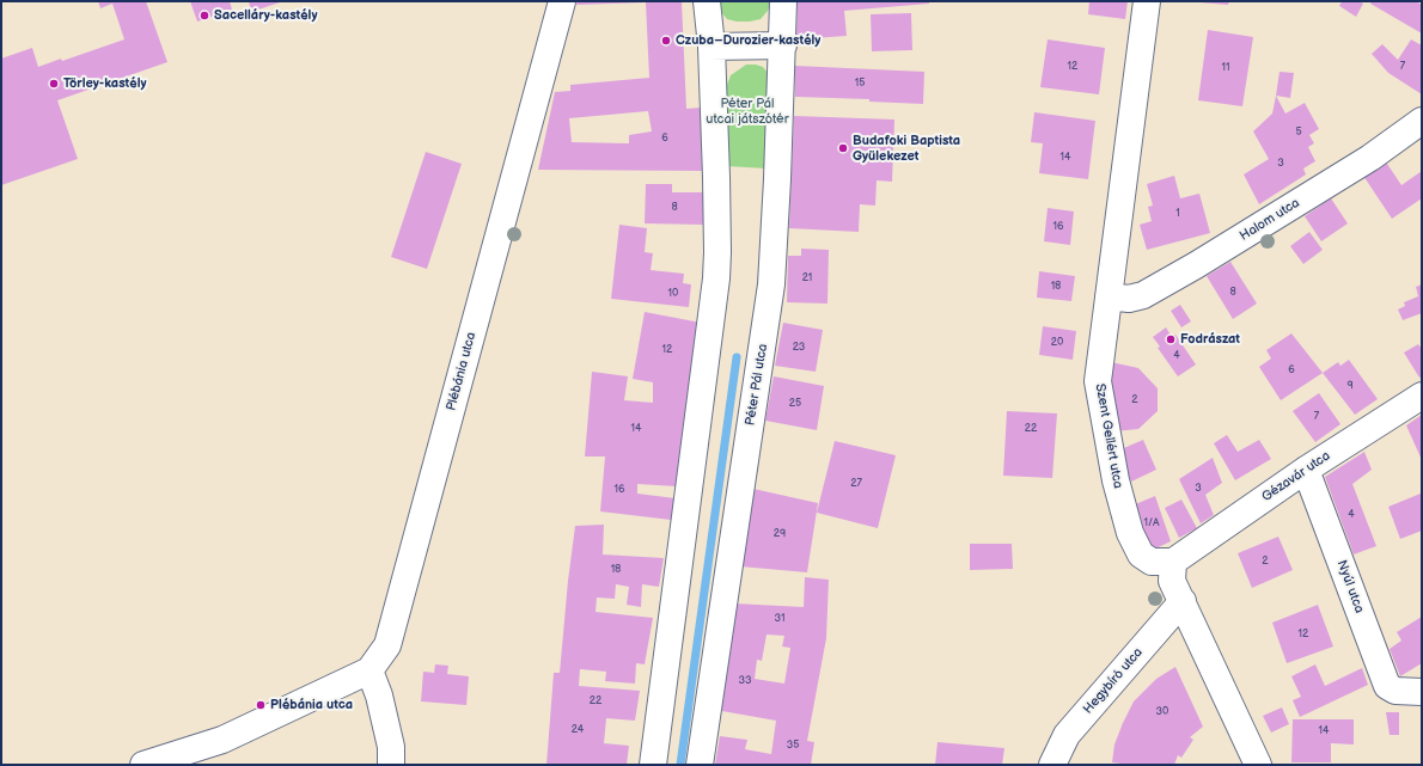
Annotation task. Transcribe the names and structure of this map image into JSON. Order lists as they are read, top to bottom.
{
  "streets": {
    "street": [
      "Halom utca",
      "Plébánia utca",
      "Péter Pál utca",
      "Szent Gellért utca",
      "Gézavár utca",
      "Nyúl utca",
      "Hegybíró utca"
    ]
  },
  "crossings": [
    ["Halom utca", "Szent Gellért utca"],
    ["Szent Gellért utca", "Gézavár utca"],
    ["Gézavár utca", "Nyúl utca"]
  ],
  "parks": ["Péter Pál utcai játszótér"],
  "places": [
    "Sacelláry-kastély",
    "Czuba–Durozier-kastély",
    "Törley-kastély",
    "Budafoki Baptista Gyülekezet",
    "Fodrászat",
    "Plébánia utca"
  ],
  "house_numbers": [
    "12",
    "7",
    "11",
    "15",
    "5",
    "6",
    "14",
    "3",
    "8",
    "1",
    "16",
    "21",
    "18",
    "8",
    "10",
    "20",
    "23",
    "12",
    "4",
    "6",
    "9",
    "2",
    "25",
    "7",
    "14",
    "22",
    "27",
    "3",
    "16",
    "4",
    "1/A",
    "29",
    "2",
    "18",
    "31",
    "12",
    "33",
    "22",
    "30",
    "24",
    "14",
    "35"
  ]
}
